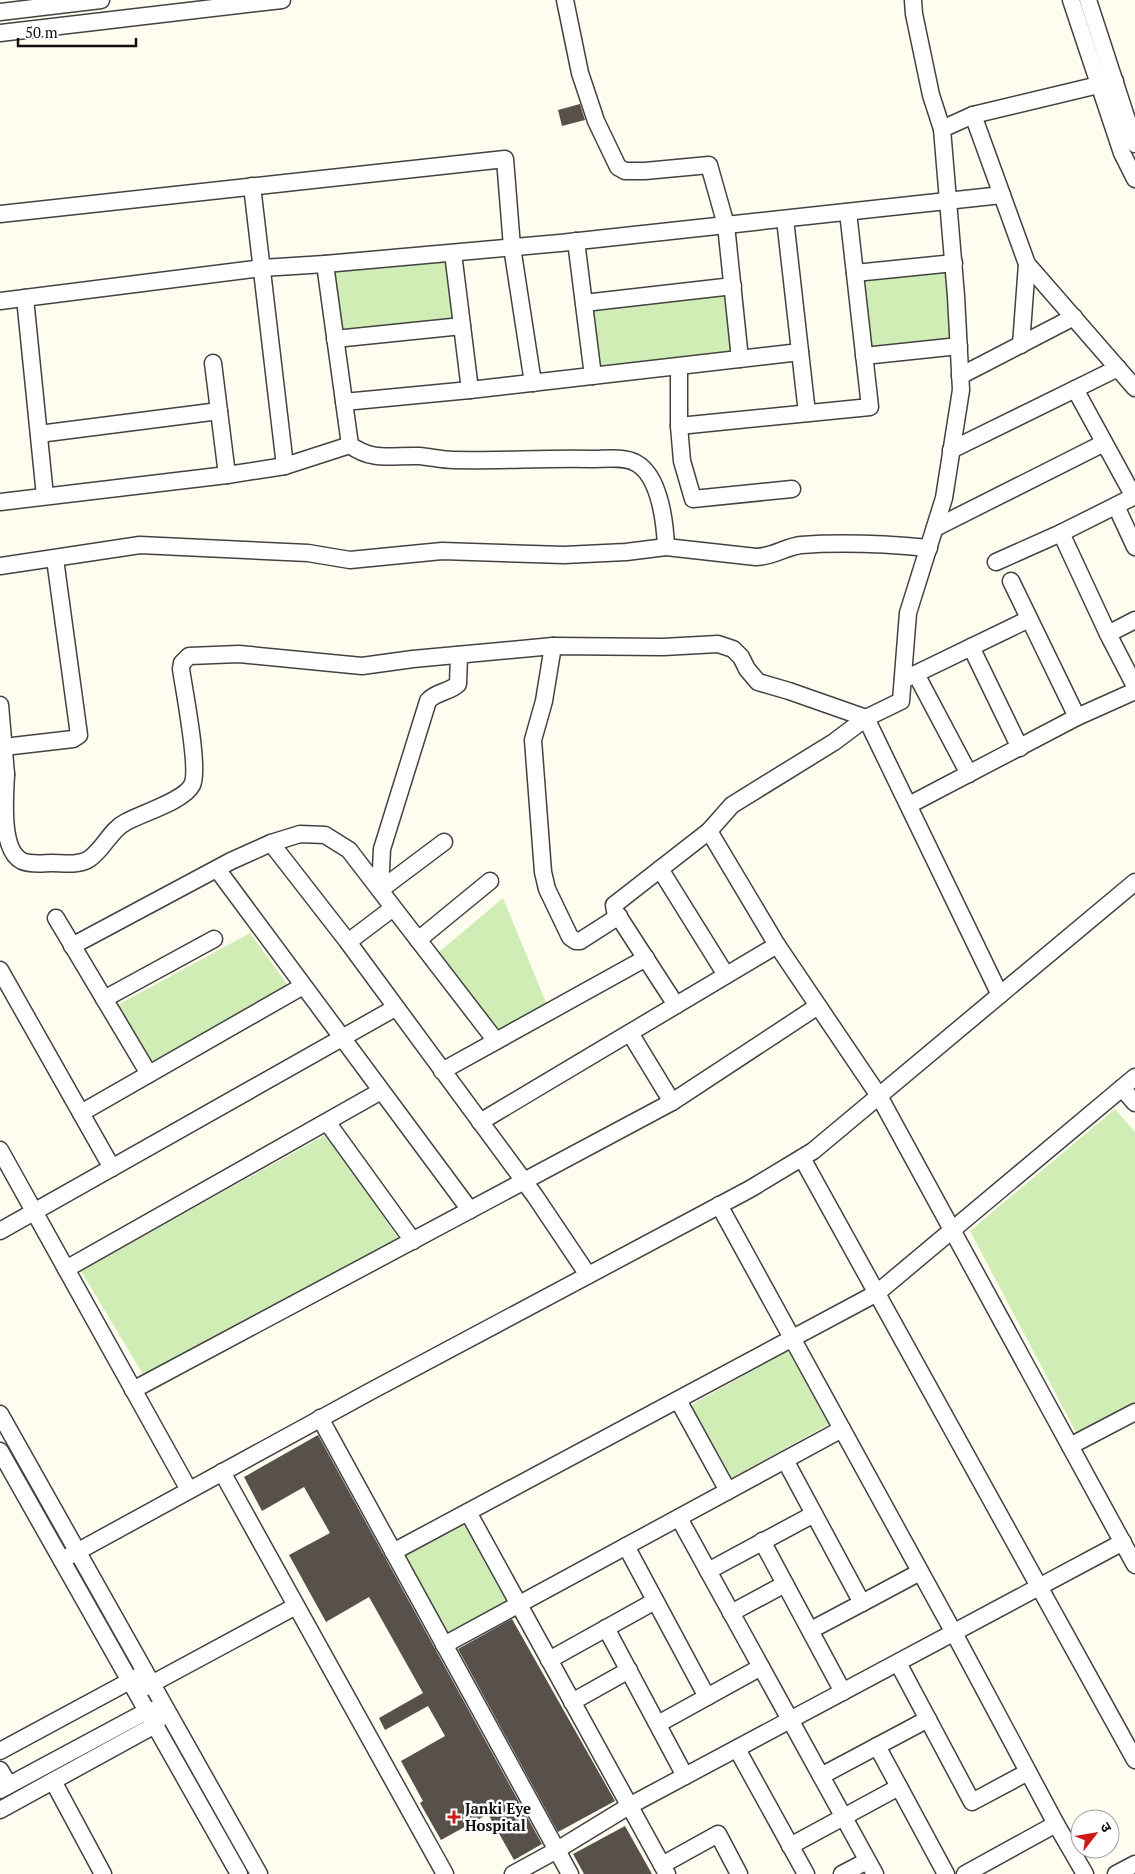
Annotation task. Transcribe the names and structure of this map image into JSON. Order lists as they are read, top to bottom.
{
  "places": {
    "health": ["Janki Eye Hospital"]
  },
  "scale_bar": "50 m",
  "north": "top right"
}
